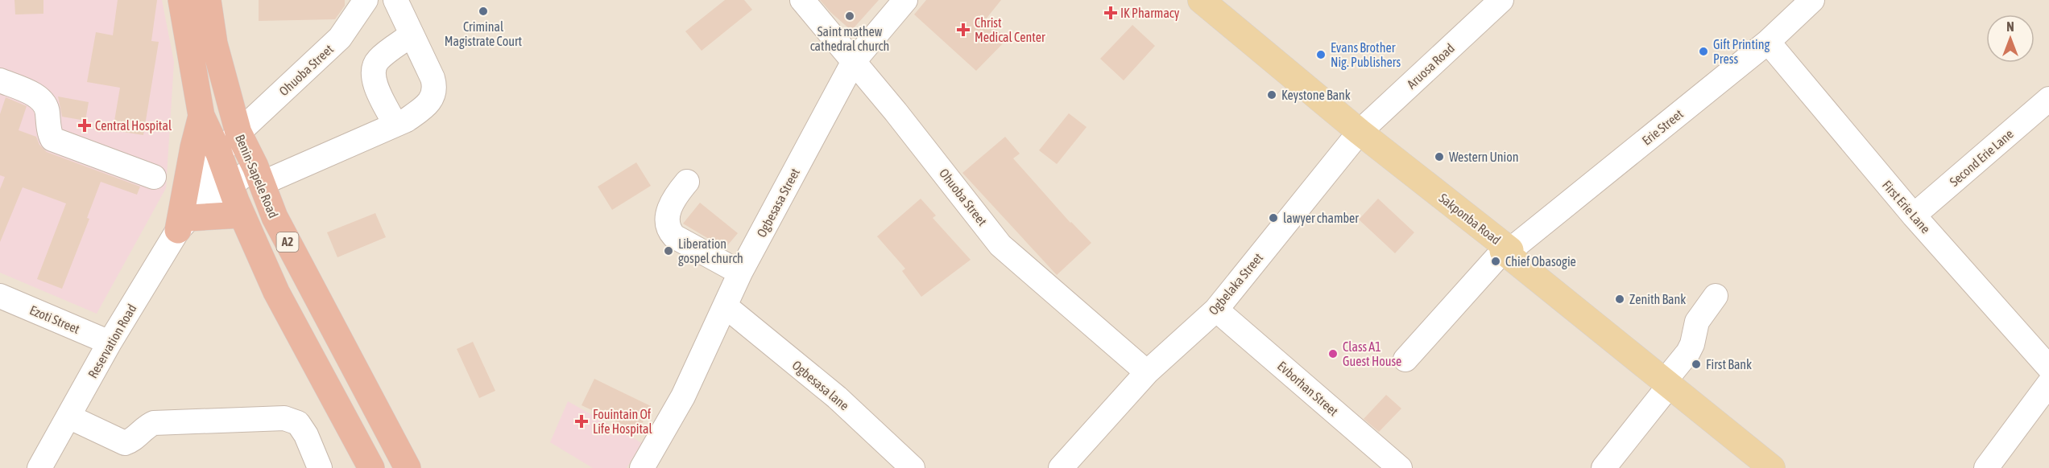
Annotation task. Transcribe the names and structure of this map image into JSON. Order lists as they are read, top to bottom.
{
  "streets": {
    "highway": ["Benin-Sapele Road", "A2"],
    "main road": ["Sakponba Road"],
    "street": [
      "Aruosa Road",
      "Ohuoba Street",
      "Erie Street",
      "Second Erie Lane",
      "Ogbesasa Street",
      "First Erie Lane",
      "Ogbelaka Street",
      "Ezoti Street",
      "Reservation Road",
      "Ogbesasa lane",
      "Evborhan Street"
    ]
  },
  "crossings": [
    ["Aruosa Road", "Sakponba Road"],
    ["Aruosa Road", "Ogbelaka Street"],
    ["Ohuoba Street", "Benin-Sapele Road"],
    ["Ohuoba Street", "Ogbesasa Street"],
    ["Ohuoba Street", "Ogbelaka Street"],
    ["Ohuoba Street", "Reservation Road"],
    ["Erie Street", "First Erie Lane"],
    ["Erie Street", "Sakponba Road"],
    ["Second Erie Lane", "First Erie Lane"],
    ["Benin-Sapele Road", "Reservation Road"],
    ["Ogbesasa Street", "Ogbesasa lane"],
    ["Sakponba Road", "Ogbelaka Street"],
    ["Ogbelaka Street", "Evborhan Street"],
    ["Ezoti Street", "Reservation Road"]
  ],
  "places": {
    "other": [
      "Criminal Magistrate Court",
      "Saint mathew cathedral church",
      "Gift Printing Press",
      "Evans Brother Nig. Publishers",
      "Keystone Bank",
      "Western Union",
      "lawyer chamber",
      "Liberation gospel church",
      "Chief Obasogie",
      "Zenith Bank",
      "Class A1 Guest House",
      "First Bank"
    ],
    "health": [
      "IK Pharmacy",
      "Christ Medical Center",
      "Central Hospital",
      "Fouintain Of Life Hospital"
    ]
  },
  "north": "top"
}
